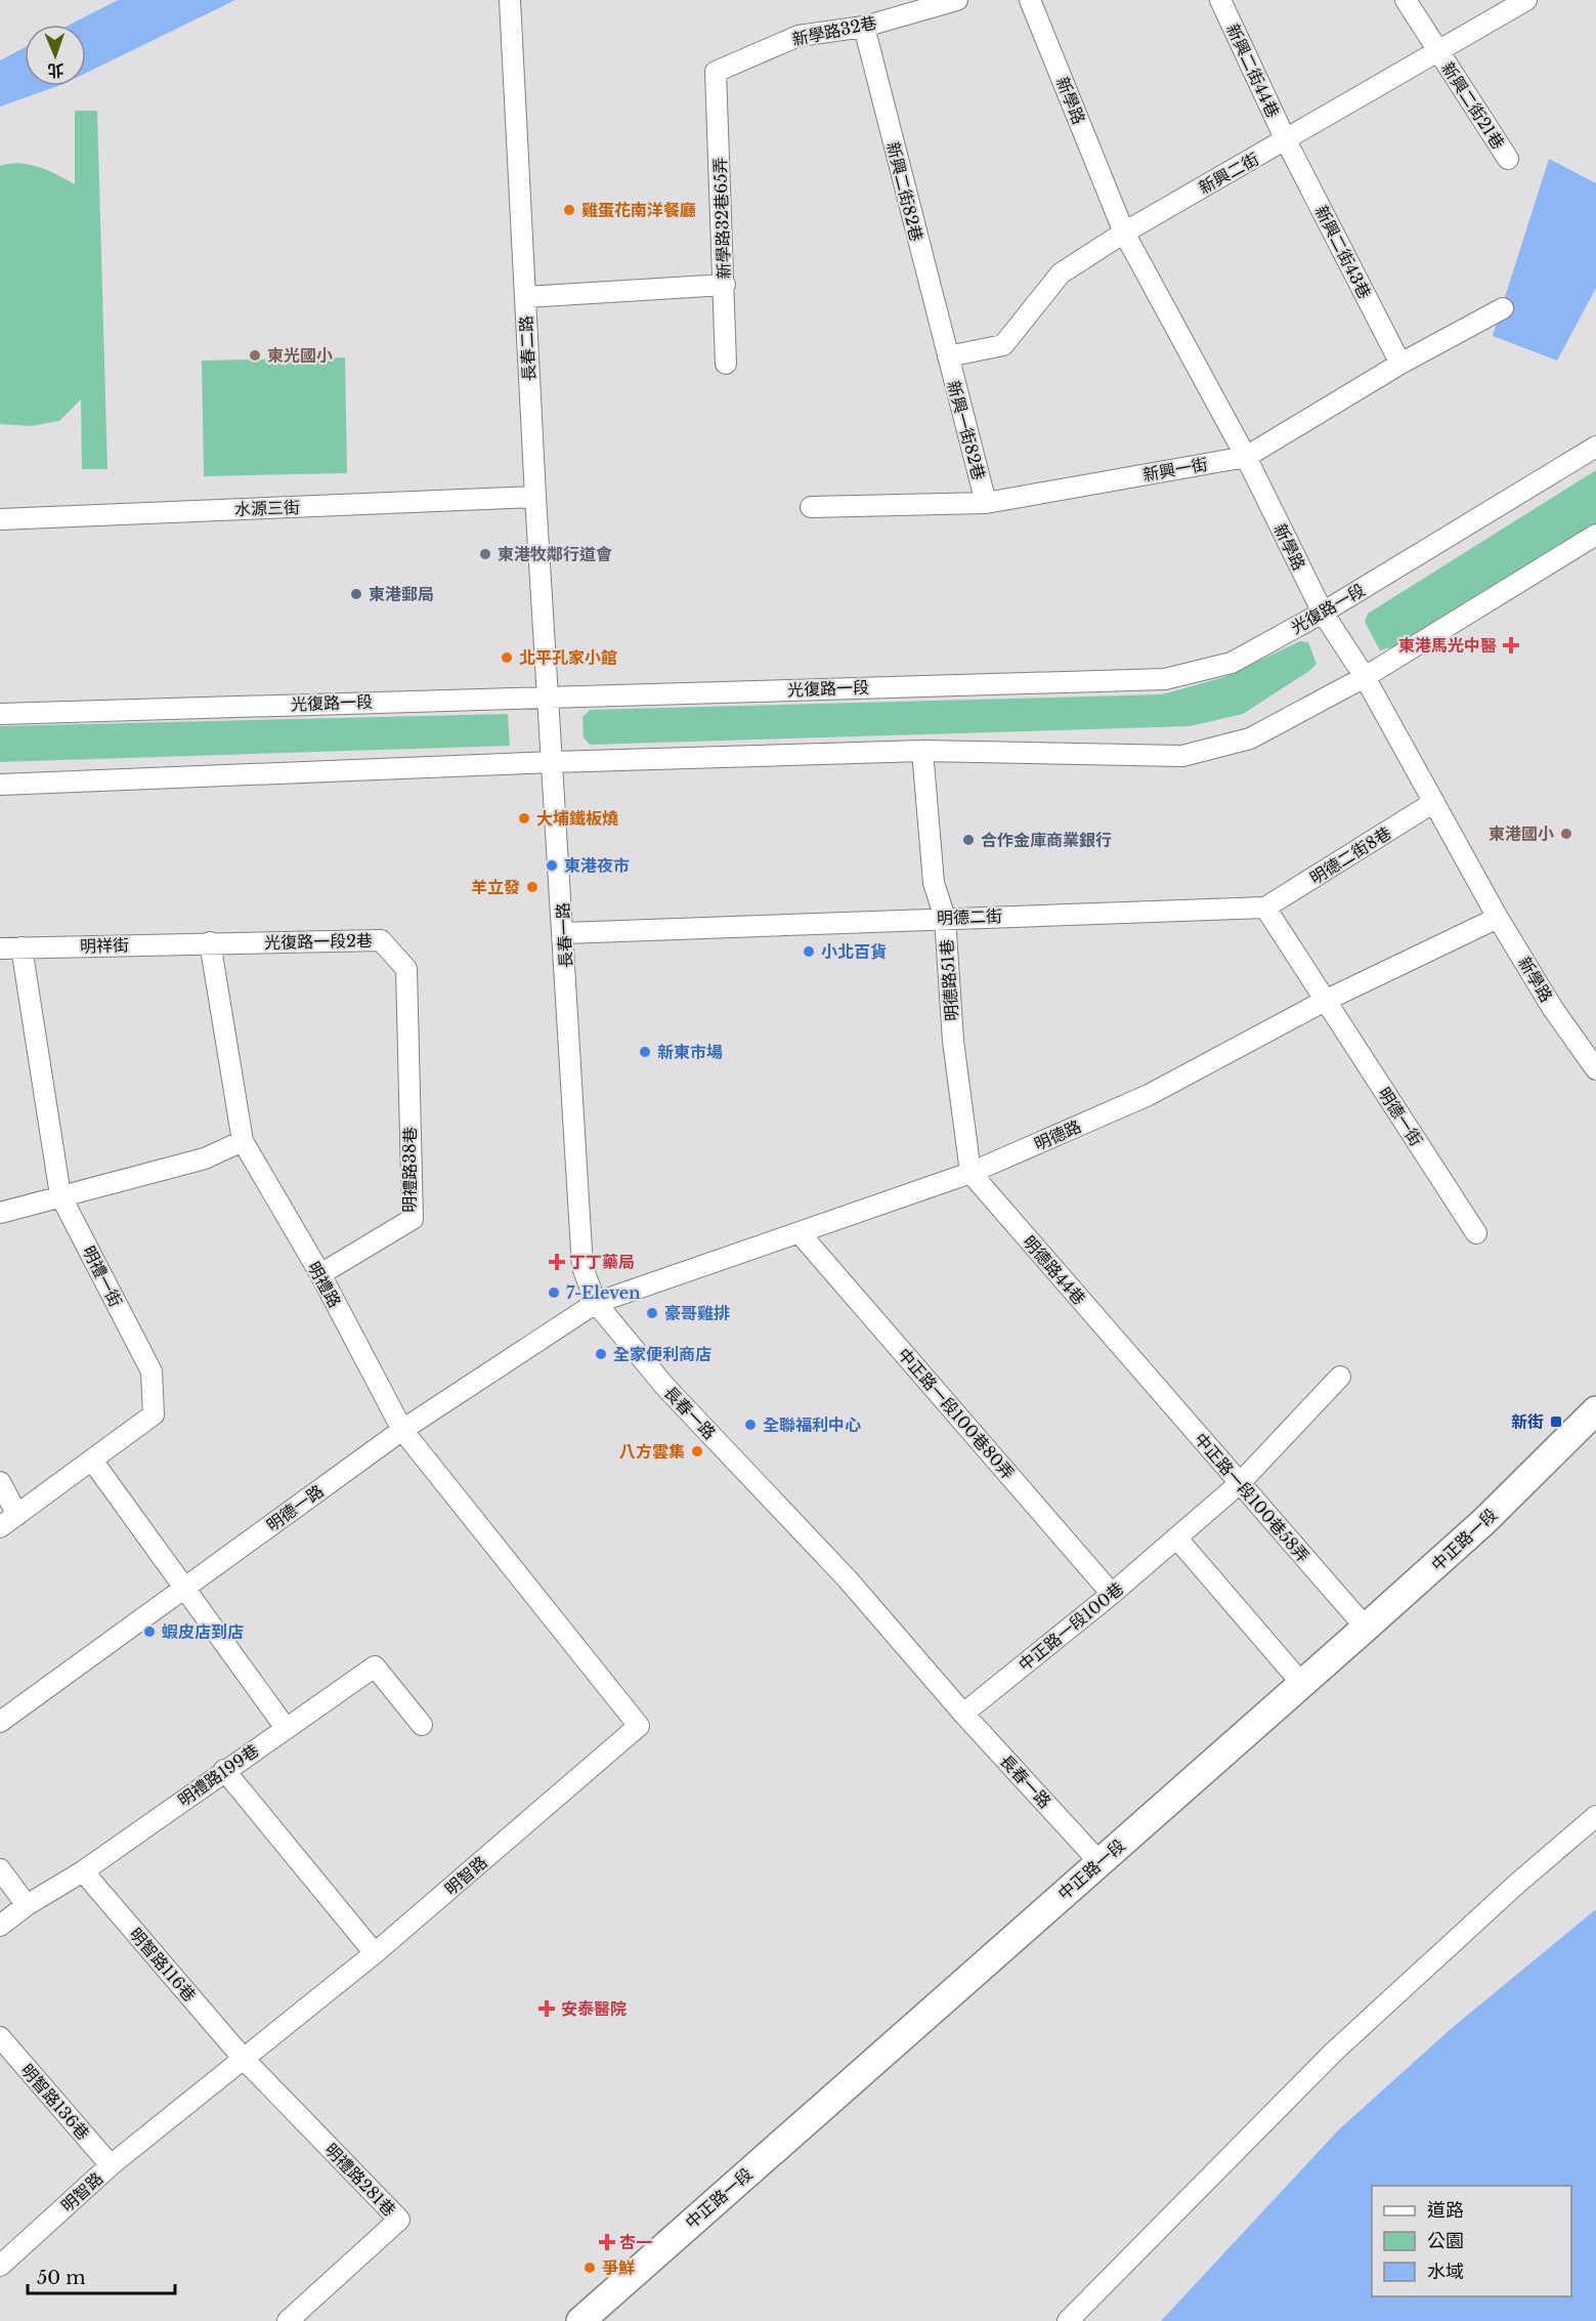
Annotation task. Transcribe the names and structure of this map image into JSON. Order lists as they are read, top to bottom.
{
  "streets": {
    "main road": ["中正路一段"],
    "street": [
      "新學路32巷",
      "新興二街44巷",
      "新學路",
      "新興二街21巷",
      "新興二街",
      "新興二街82巷",
      "新學路32巷65弄",
      "新興二街43巷",
      "長春二路",
      "新興一街82巷",
      "新興一街",
      "水源三街",
      "光復路一段",
      "明德二街8巷",
      "明德二街",
      "長春一路",
      "光復路一段2巷",
      "明祥街",
      "明德路51巷",
      "明德一街",
      "明德路",
      "明禮路38巷",
      "明德路44巷",
      "明禮一街",
      "明禮路",
      "中正路一段100巷80弄",
      "中正路一段100巷58弄",
      "明德一路",
      "中正路一段100巷",
      "明禮路199巷",
      "明智路",
      "明智路116巷",
      "明智路136巷",
      "明禮路281巷"
    ]
  },
  "crossings": [
    ["新學路32巷", "新興二街82巷"],
    ["新學路32巷", "新學路32巷65弄"],
    ["新興二街44巷", "新興二街"],
    ["新興二街44巷", "新興二街43巷"],
    ["新學路", "新興二街"],
    ["新學路", "新興一街"],
    ["新學路", "光復路一段"],
    ["新學路", "明德二街8巷"],
    ["新學路", "明德路"],
    ["新興二街21巷", "新興二街"],
    ["新興二街", "新興二街82巷"],
    ["新興二街", "新興二街43巷"],
    ["新興二街", "新興一街82巷"],
    ["新興二街82巷", "新興一街82巷"],
    ["新興二街43巷", "新興一街"],
    ["長春二路", "水源三街"],
    ["長春二路", "光復路一段"],
    ["長春二路", "長春一路"],
    ["新興一街82巷", "新興一街"],
    ["光復路一段", "長春一路"],
    ["明德二街8巷", "明德二街"],
    ["明德二街", "長春一路"],
    ["明德二街", "明德路51巷"],
    ["長春一路", "明德路"],
    ["長春一路", "明德一路"],
    ["長春一路", "中正路一段"],
    ["長春一路", "中正路一段100巷"],
    ["光復路一段2巷", "明祥街"],
    ["光復路一段2巷", "明禮路38巷"],
    ["光復路一段2巷", "明禮路"],
    ["明祥街", "明禮一街"],
    ["明祥街", "明禮路"],
    ["明德路51巷", "明德路"],
    ["明德路51巷", "明德路44巷"],
    ["明德一街", "明德路"],
    ["明德路", "明德路44巷"],
    ["明德路", "中正路一段100巷80弄"],
    ["明德路", "明德一路"],
    ["明禮路38巷", "明禮路"],
    ["明德路44巷", "中正路一段100巷58弄"],
    ["明禮路", "明德一路"],
    ["明禮路", "明智路"],
    ["中正路一段100巷80弄", "中正路一段100巷"],
    ["中正路一段100巷58弄", "中正路一段"],
    ["中正路一段100巷58弄", "中正路一段100巷"],
    ["明德一路", "明智路"],
    ["明禮路199巷", "明智路116巷"],
    ["明智路", "明智路116巷"],
    ["明智路", "明智路136巷"],
    ["明智路", "明禮路281巷"],
    ["明智路116巷", "明禮路281巷"]
  ],
  "places": {
    "other": [
      "雞蛋花南洋餐廳",
      "東光國小",
      "東港牧鄰行道會",
      "東港郵局",
      "北平孔家小館",
      "大埔鐵板燒",
      "東港國小",
      "合作金庫商業銀行",
      "東港夜市",
      "羊立發",
      "小北百貨",
      "新東市場",
      "7-Eleven",
      "豪哥雞排",
      "全家便利商店",
      "全聯福利中心",
      "八方雲集",
      "蝦皮店到店",
      "爭鮮"
    ],
    "health": [
      "東港馬光中醫",
      "丁丁藥局",
      "安泰醫院",
      "杏一"
    ],
    "transit": ["新街"]
  },
  "legend": ["道路", "公園", "水域"],
  "scale_bar": "50 m",
  "north": "bottom"
}
